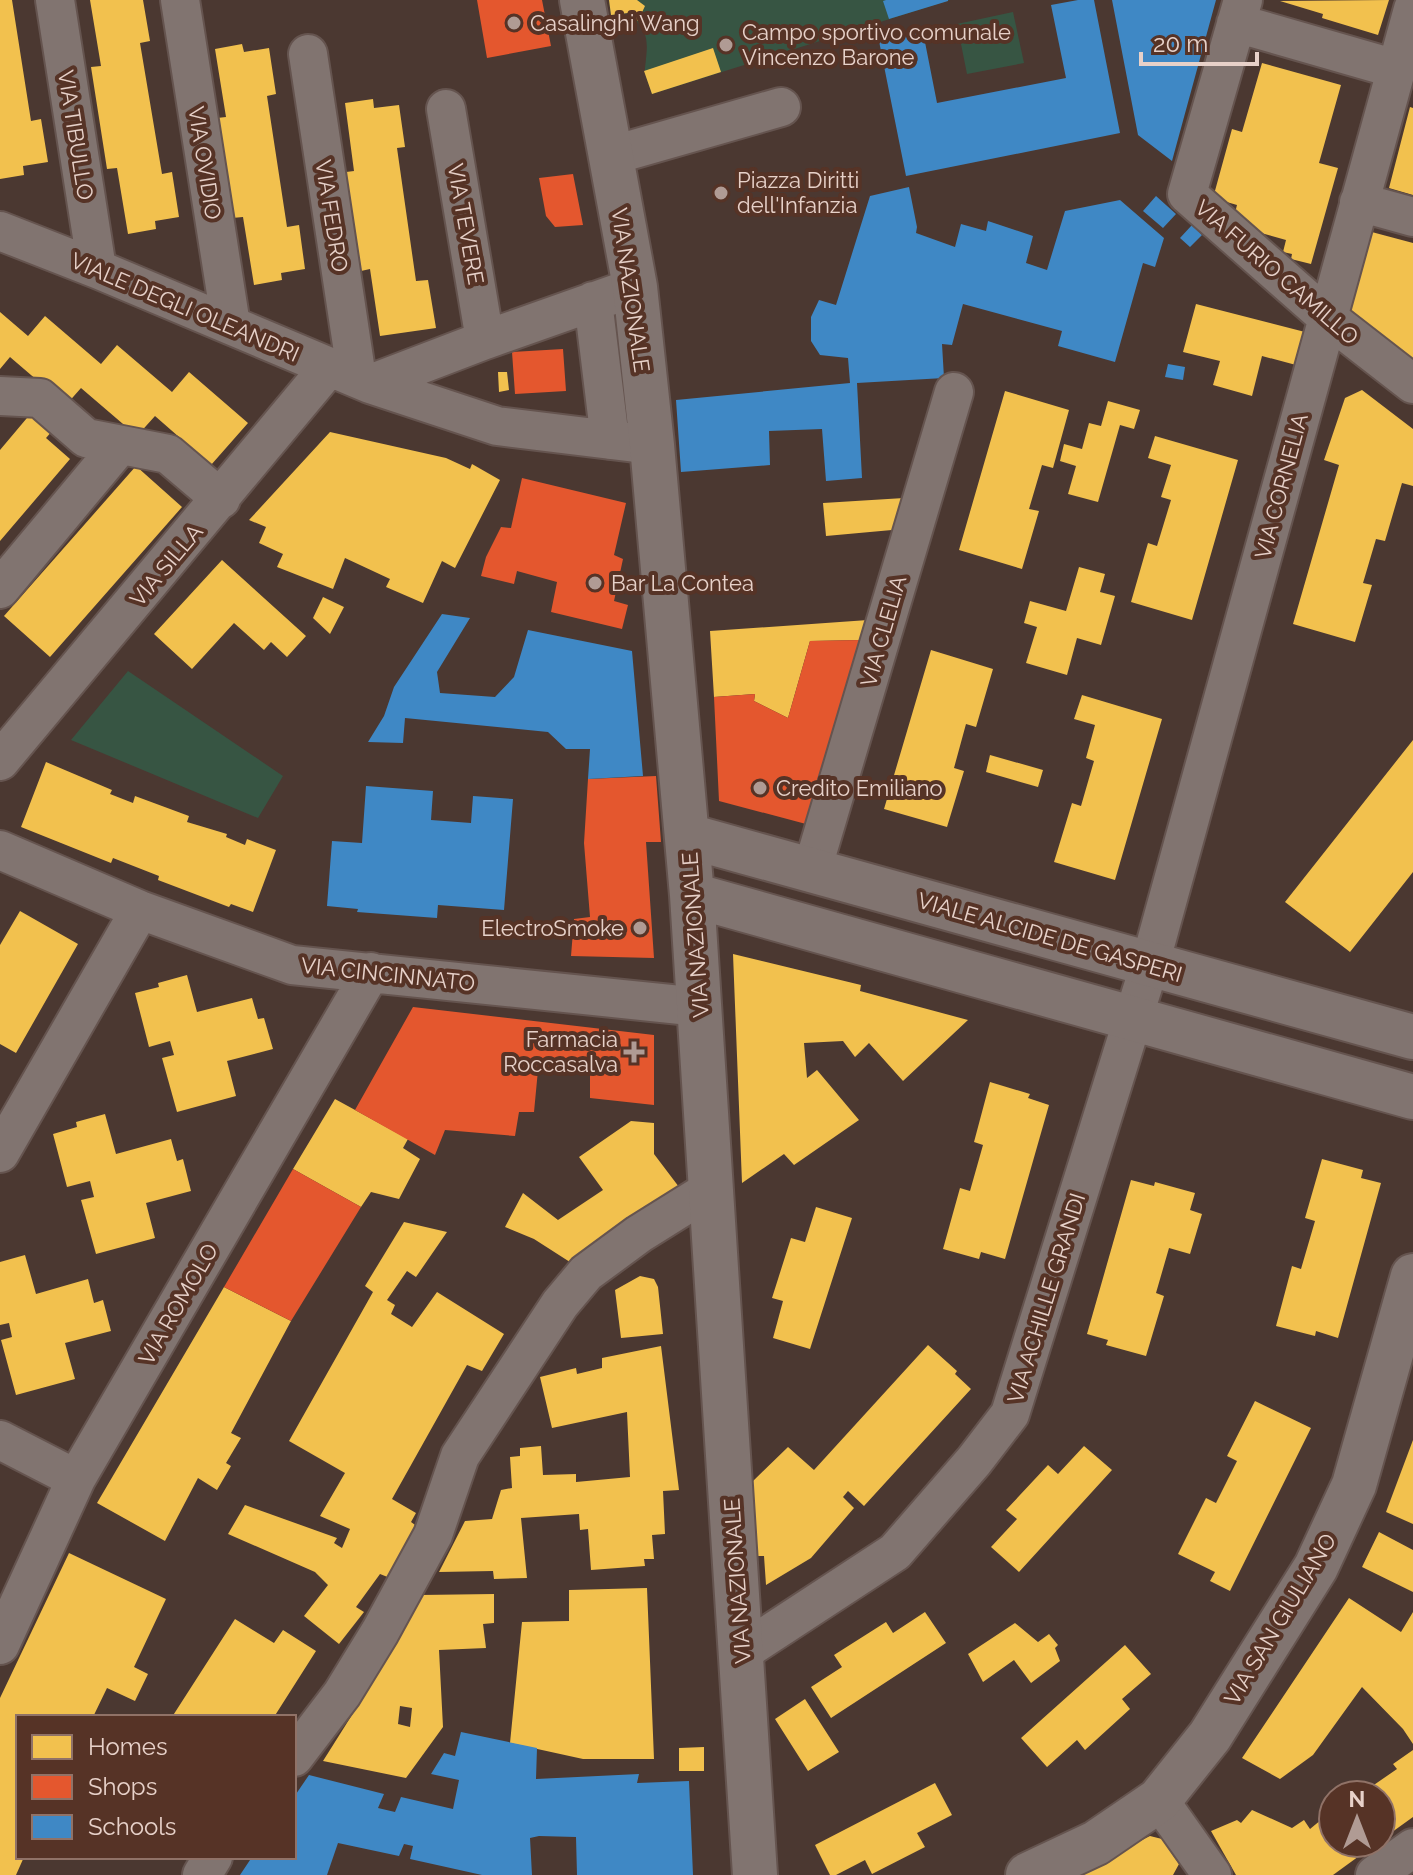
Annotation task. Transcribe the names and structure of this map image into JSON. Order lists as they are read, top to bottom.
{
  "streets": {
    "street": [
      "VIA TIBULLO",
      "VIA OVIDIO",
      "VIA FEDRO",
      "VIA TEVERE",
      "VIA FURIO CAMILLO",
      "VIA NAZIONALE",
      "VIALE DEGLI OLEANDRI",
      "VIA CORNELIA",
      "VIA SILLA",
      "VIA CLELIA",
      "VIALE ALCIDE DE GASPERI",
      "VIA CINCINNATO",
      "VIA ACHILLE GRANDI",
      "VIA ROMOLO",
      "VIA SAN GIULIANO"
    ]
  },
  "crossings": [
    ["VIA TIBULLO", "VIALE DEGLI OLEANDRI"],
    ["VIA OVIDIO", "VIALE DEGLI OLEANDRI"],
    ["VIA FEDRO", "VIALE DEGLI OLEANDRI"],
    ["VIA FEDRO", "VIA SILLA"],
    ["VIA FURIO CAMILLO", "VIA CORNELIA"],
    ["VIA NAZIONALE", "VIALE DEGLI OLEANDRI"],
    ["VIA NAZIONALE", "VIALE ALCIDE DE GASPERI"],
    ["VIA NAZIONALE", "VIA CINCINNATO"],
    ["VIA NAZIONALE", "VIA ACHILLE GRANDI"],
    ["VIALE DEGLI OLEANDRI", "VIA SILLA"],
    ["VIA CORNELIA", "VIALE ALCIDE DE GASPERI"],
    ["VIA CORNELIA", "VIA ACHILLE GRANDI"],
    ["VIA CLELIA", "VIALE ALCIDE DE GASPERI"],
    ["VIA CINCINNATO", "VIA ROMOLO"]
  ],
  "places": {
    "other": [
      "Casalinghi Wang",
      "Campo sportivo comunale Vincenzo Barone",
      "Piazza Diritti dell'Infanzia",
      "Bar La Contea",
      "Credito Emiliano",
      "ElectroSmoke"
    ],
    "health": ["Farmacia Roccasalva"]
  },
  "legend": ["Homes", "Shops", "Schools"],
  "scale_bar": "20 m",
  "north": "top"
}
